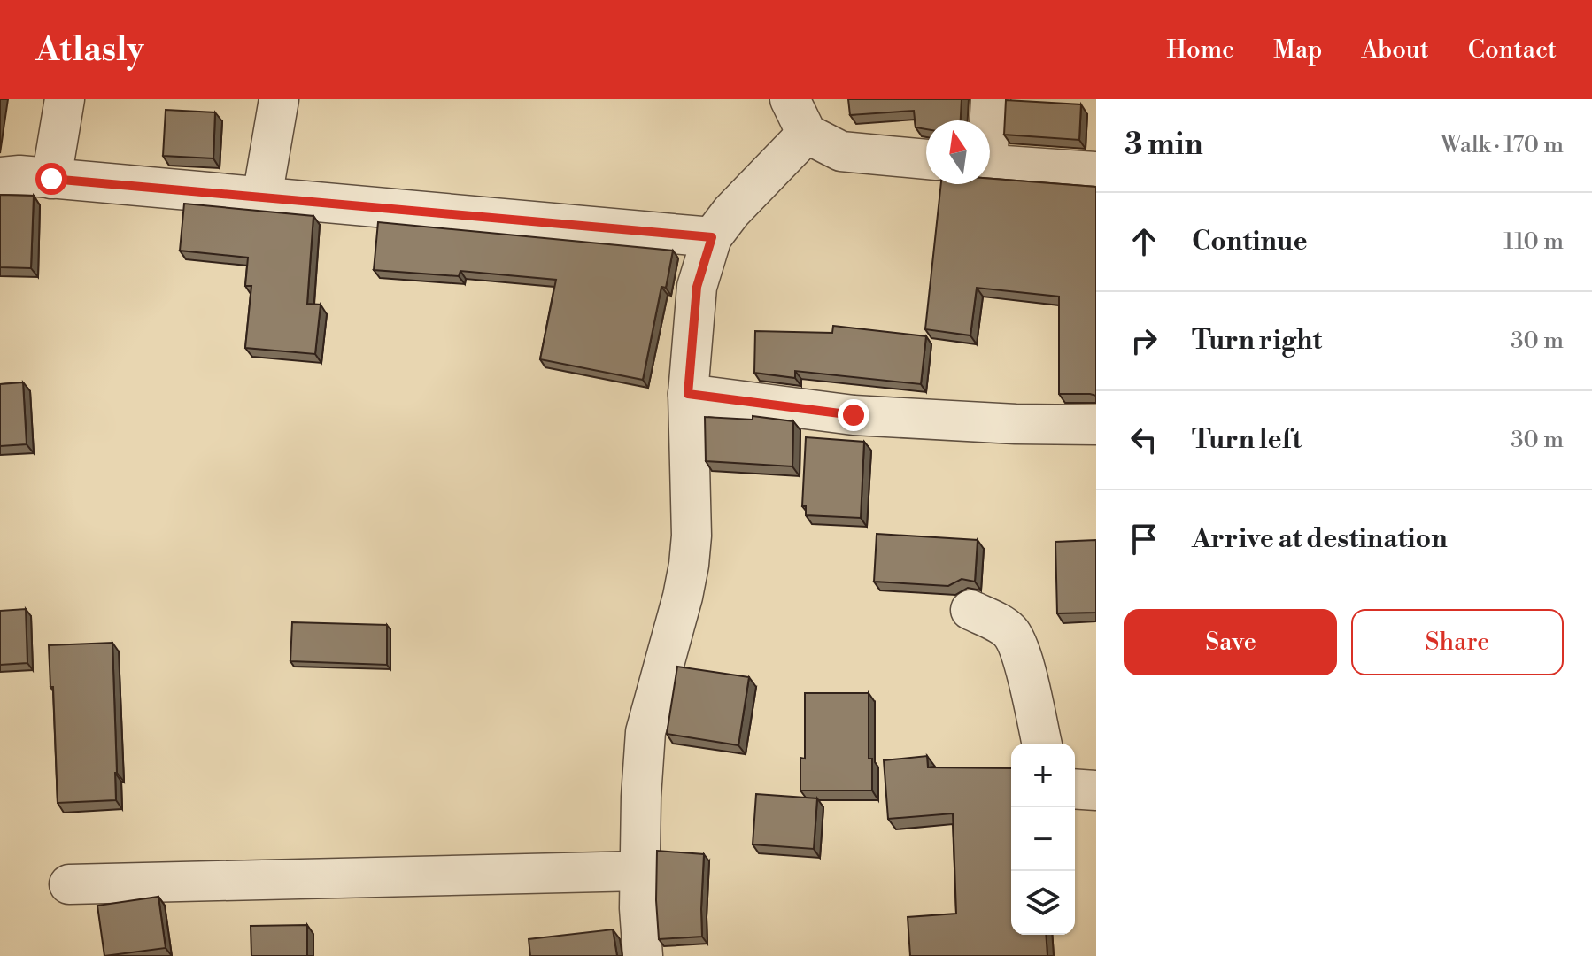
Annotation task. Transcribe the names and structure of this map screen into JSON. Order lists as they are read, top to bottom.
{
  "north": "top",
  "page": {
    "header": "Atlasly",
    "nav": [
      "Home",
      "Map",
      "About",
      "Contact"
    ],
    "heading": ["3 min", "Walk · 170 m"],
    "list": [
      ["Continue", "110 m"],
      ["Turn right", "30 m"],
      ["Turn left", "30 m"],
      "Arrive at destination"
    ],
    "buttons": ["Save", "Share"],
    "map_buttons": ["+", "−"]
  }
}
